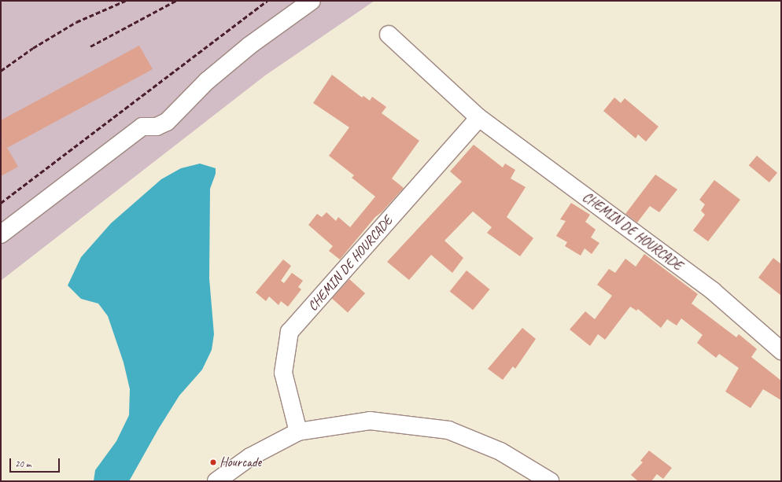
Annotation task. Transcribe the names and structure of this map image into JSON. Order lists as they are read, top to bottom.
{
  "streets": {
    "street": ["CHEMIN DE HOURCADE"]
  },
  "places": ["Hourcade"],
  "scale_bar": "20 m"
}
